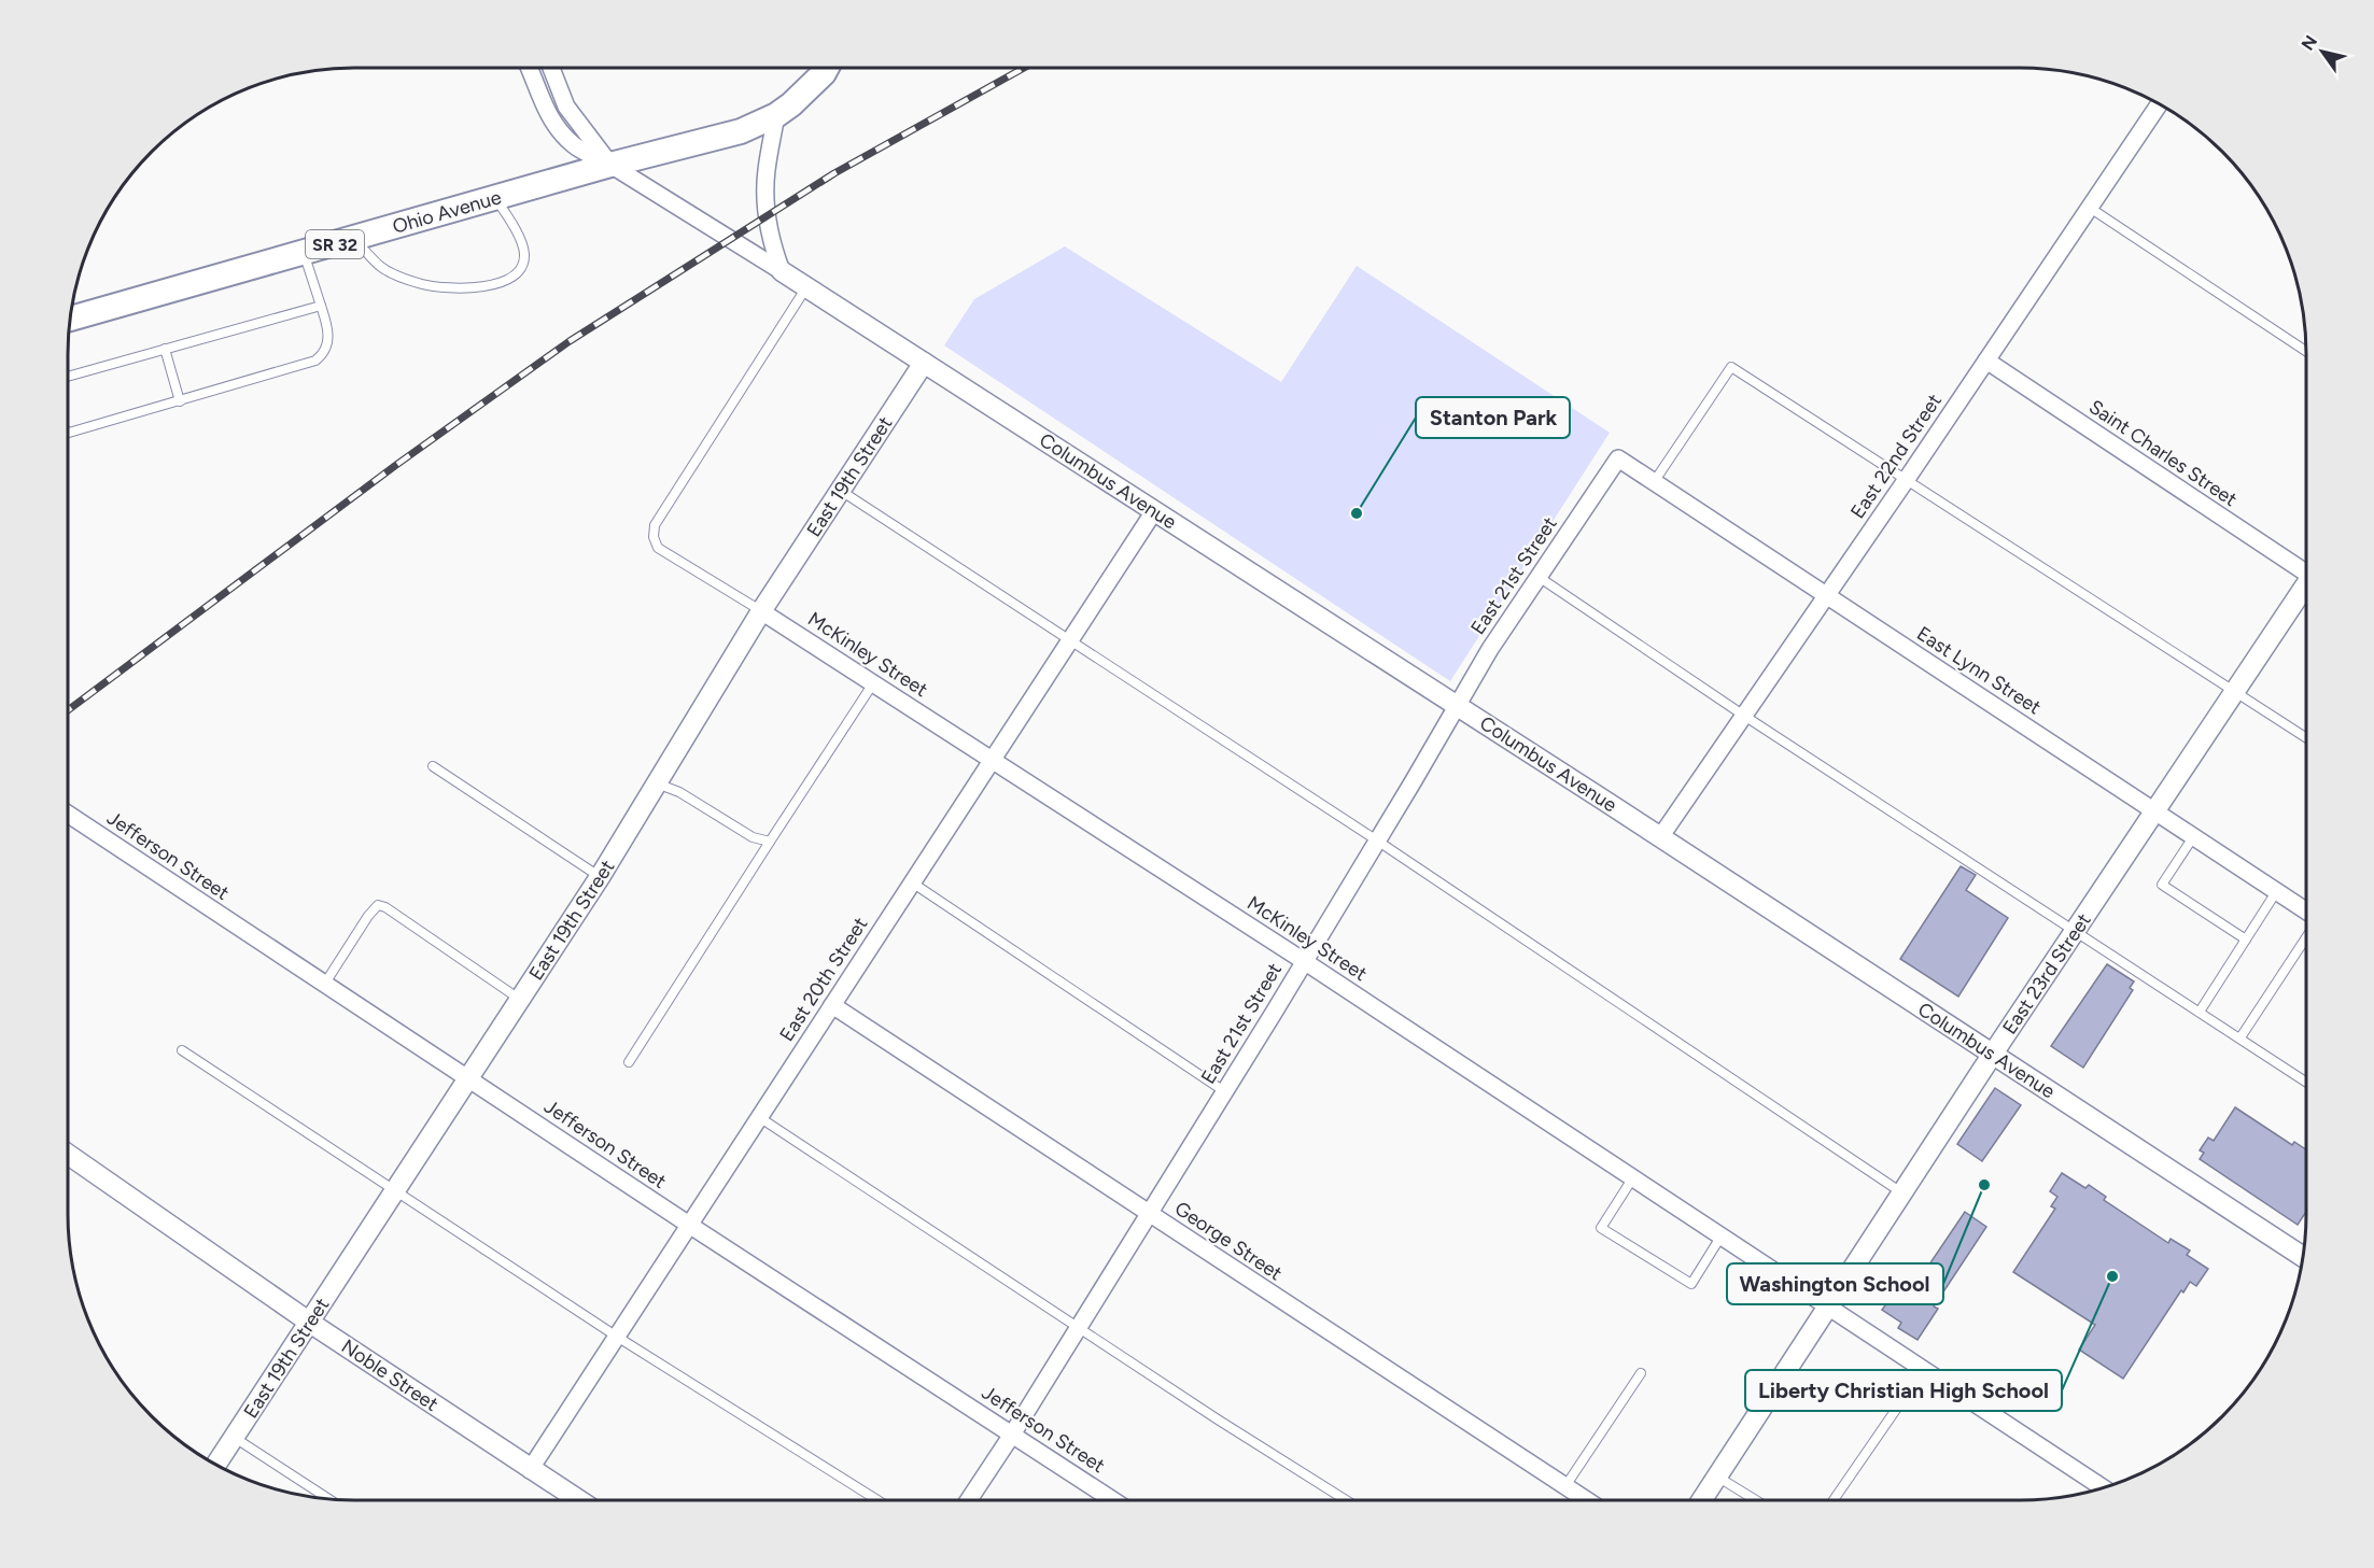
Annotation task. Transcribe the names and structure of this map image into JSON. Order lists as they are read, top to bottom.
{
  "streets": {
    "main road": ["Ohio Avenue", "SR 32"],
    "street": [
      "Saint Charles Street",
      "East 22nd Street",
      "East 19th Street",
      "Columbus Avenue",
      "East 21st Street",
      "McKinley Street",
      "East Lynn Street",
      "Jefferson Street",
      "East 23rd Street",
      "East 20th Street",
      "George Street",
      "Noble Street"
    ]
  },
  "crossings": [
    ["Ohio Avenue", "SR 32"],
    ["Ohio Avenue", "Columbus Avenue"],
    ["SR 32", "Columbus Avenue"],
    ["Saint Charles Street", "East 22nd Street"],
    ["East 22nd Street", "Columbus Avenue"],
    ["East 22nd Street", "East Lynn Street"],
    ["East 19th Street", "Columbus Avenue"],
    ["East 19th Street", "McKinley Street"],
    ["East 19th Street", "Jefferson Street"],
    ["East 19th Street", "Noble Street"],
    ["Columbus Avenue", "East 21st Street"],
    ["Columbus Avenue", "East 23rd Street"],
    ["Columbus Avenue", "East 20th Street"],
    ["East 21st Street", "McKinley Street"],
    ["East 21st Street", "East Lynn Street"],
    ["East 21st Street", "Jefferson Street"],
    ["East 21st Street", "George Street"],
    ["McKinley Street", "East 23rd Street"],
    ["McKinley Street", "East 20th Street"],
    ["East Lynn Street", "East 23rd Street"],
    ["Jefferson Street", "East 20th Street"],
    ["East 20th Street", "George Street"],
    ["East 20th Street", "Noble Street"]
  ],
  "places": ["Stanton Park", "Washington School", "Liberty Christian High School"],
  "north": "top left"
}
